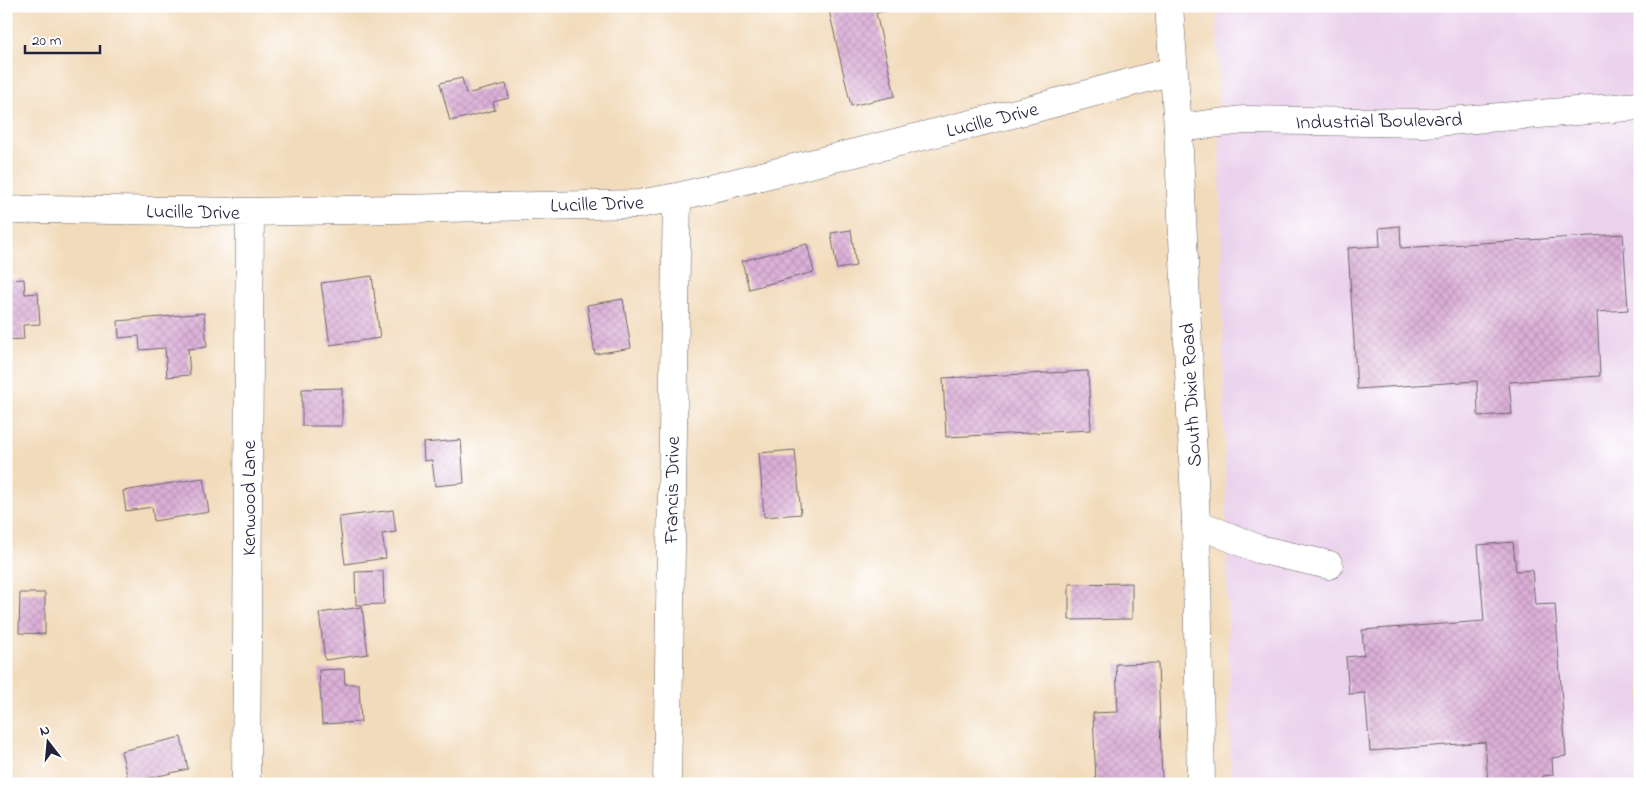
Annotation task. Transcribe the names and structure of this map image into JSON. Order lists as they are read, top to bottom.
{
  "streets": {
    "street": [
      "Lucille Drive",
      "Industrial Boulevard",
      "South Dixie Road",
      "Francis Drive",
      "Kenwood Lane"
    ]
  },
  "crossings": [
    ["Lucille Drive", "South Dixie Road"],
    ["Lucille Drive", "Francis Drive"],
    ["Lucille Drive", "Kenwood Lane"],
    ["Industrial Boulevard", "South Dixie Road"]
  ],
  "scale_bar": "20 m",
  "north": "top"
}
